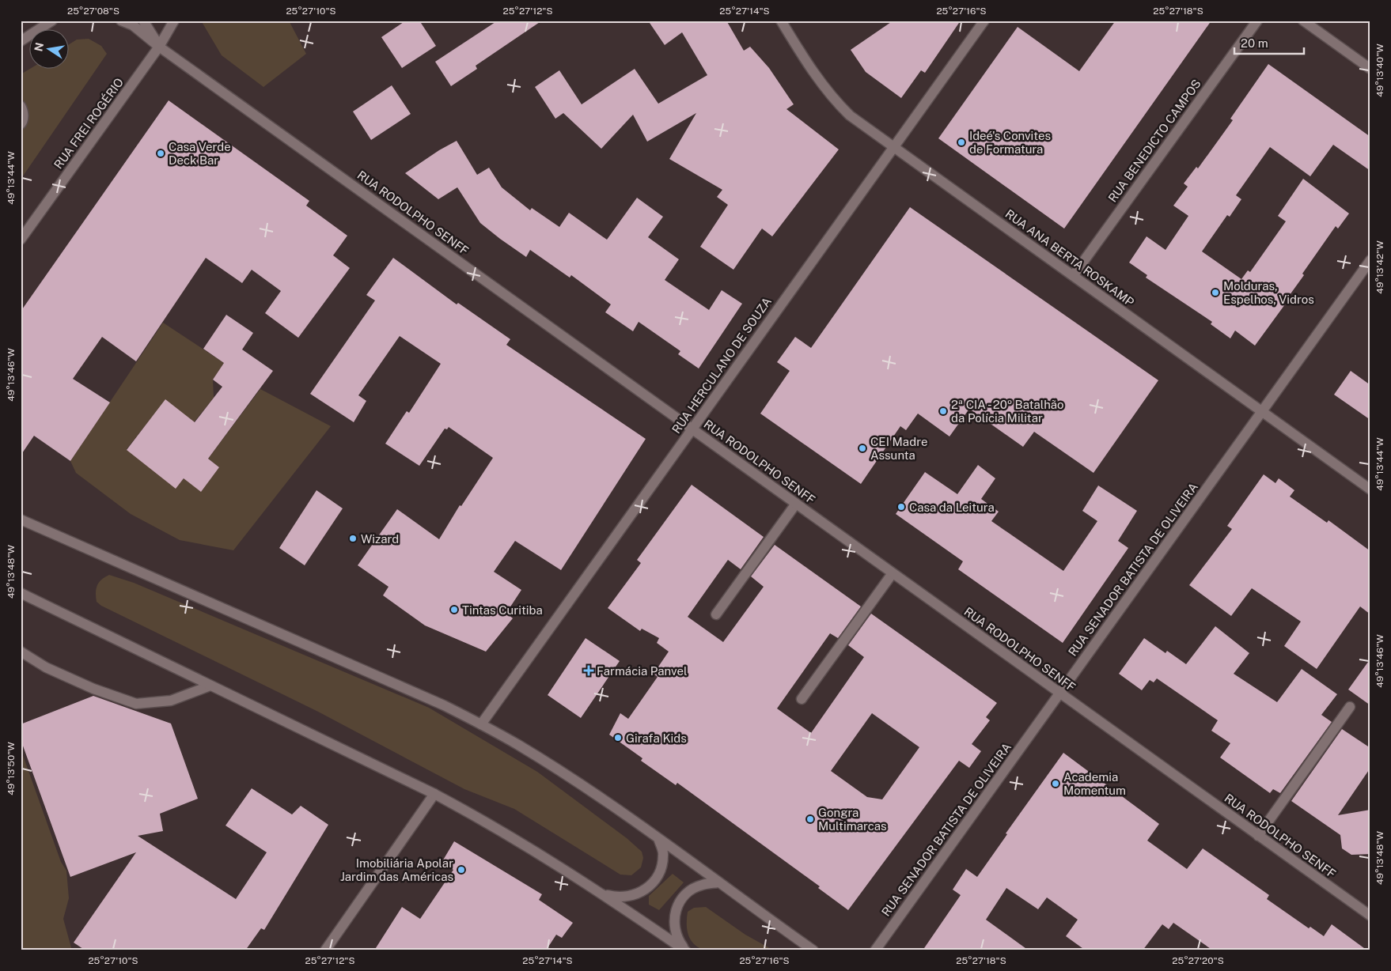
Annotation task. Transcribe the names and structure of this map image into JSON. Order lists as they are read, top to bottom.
{
  "streets": {
    "street": [
      "RUA FREI ROGÉRIO",
      "RUA BENEDICTO CAMPOS",
      "RUA RODOLPHO SENFF",
      "RUA ANA BERTA ROSKAMP",
      "RUA HERCULANO DE SOUZA",
      "RUA SENADOR BATISTA DE OLIVEIRA"
    ]
  },
  "crossings": [
    ["RUA FREI ROGÉRIO", "RUA RODOLPHO SENFF"],
    ["RUA BENEDICTO CAMPOS", "RUA ANA BERTA ROSKAMP"],
    ["RUA RODOLPHO SENFF", "RUA HERCULANO DE SOUZA"],
    ["RUA RODOLPHO SENFF", "RUA SENADOR BATISTA DE OLIVEIRA"],
    ["RUA ANA BERTA ROSKAMP", "RUA HERCULANO DE SOUZA"],
    ["RUA ANA BERTA ROSKAMP", "RUA SENADOR BATISTA DE OLIVEIRA"]
  ],
  "places": {
    "other": [
      "Ideé's Convites de Formatura",
      "Casa Verde Deck Bar",
      "Molduras, Espelhos, Vidros",
      "2ª CIA - 20º Batalhão da Polícia Militar",
      "CEI Madre Assunta",
      "Casa da Leitura",
      "Wizard",
      "Tintas Curitiba",
      "Girafa Kids",
      "Academia Momentum",
      "Gongra Multimarcas",
      "Imobiliária Apolar Jardim das Américas"
    ],
    "health": ["Farmácia Panvel"]
  },
  "scale_bar": "20 m",
  "north": "left",
  "coordinates": [
    "25°27'08\"S",
    "25°27'10\"S",
    "25°27'12\"S",
    "25°27'14\"S",
    "25°27'16\"S",
    "25°27'18\"S",
    "49°13'40\"W",
    "49°13'44\"W",
    "49°13'42\"W",
    "49°13'46\"W",
    "49°13'48\"W",
    "49°13'50\"W",
    "25°27'20\"S"
  ]
}
